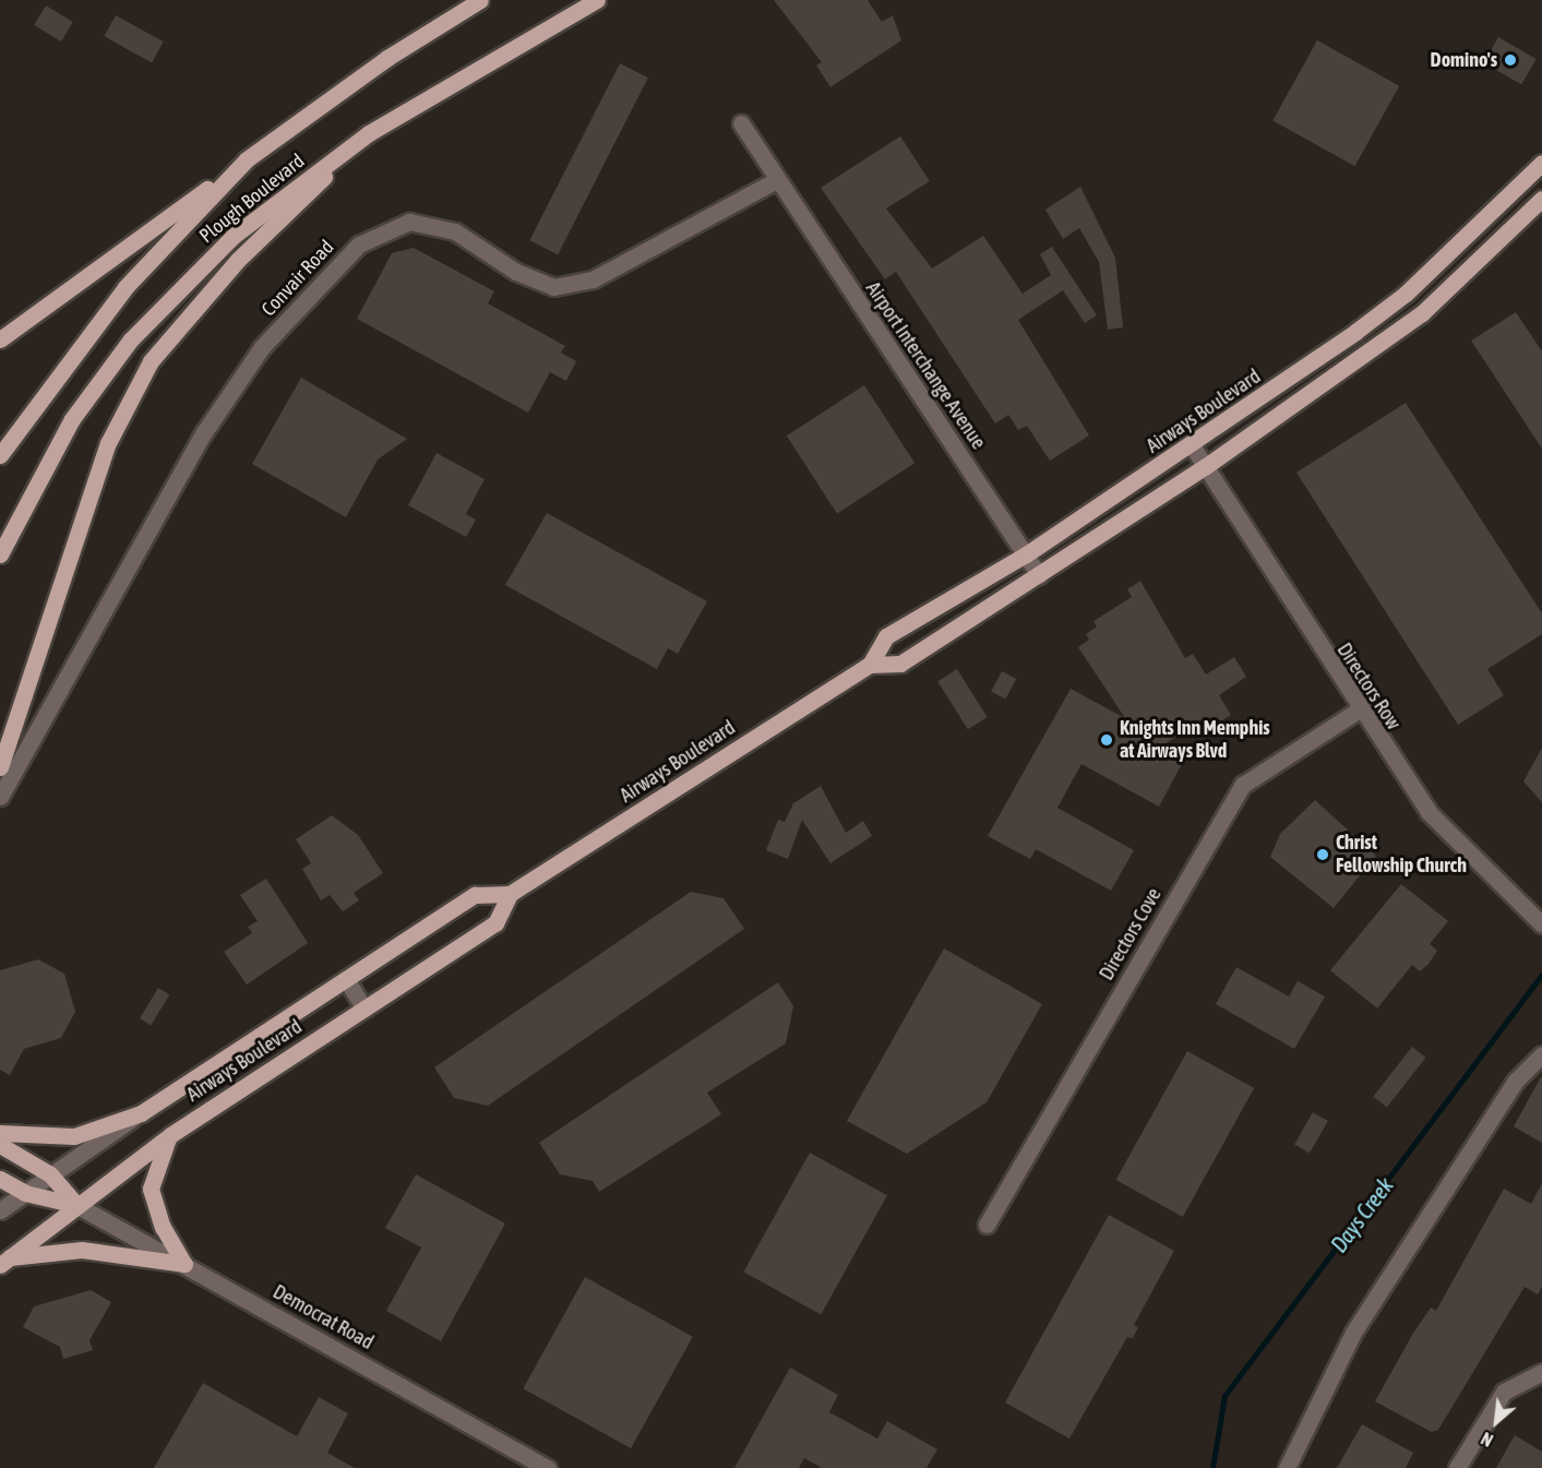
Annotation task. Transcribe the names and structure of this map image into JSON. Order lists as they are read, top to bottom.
{
  "streets": {
    "main road": ["Plough Boulevard", "Airways Boulevard", "Democrat Road"],
    "street": [
      "Convair Road",
      "Airport Interchange Avenue",
      "Directors Row",
      "Directors Cove"
    ]
  },
  "crossings": [
    ["Convair Road", "Airport Interchange Avenue"],
    ["Airport Interchange Avenue", "Airways Boulevard"],
    ["Airways Boulevard", "Directors Row"],
    ["Airways Boulevard", "Democrat Road"],
    ["Directors Row", "Directors Cove"]
  ],
  "water": ["Days Creek"],
  "places": ["Domino's", "Knights Inn Memphis at Airways Blvd", "Christ Fellowship Church"],
  "north": "bottom left"
}
